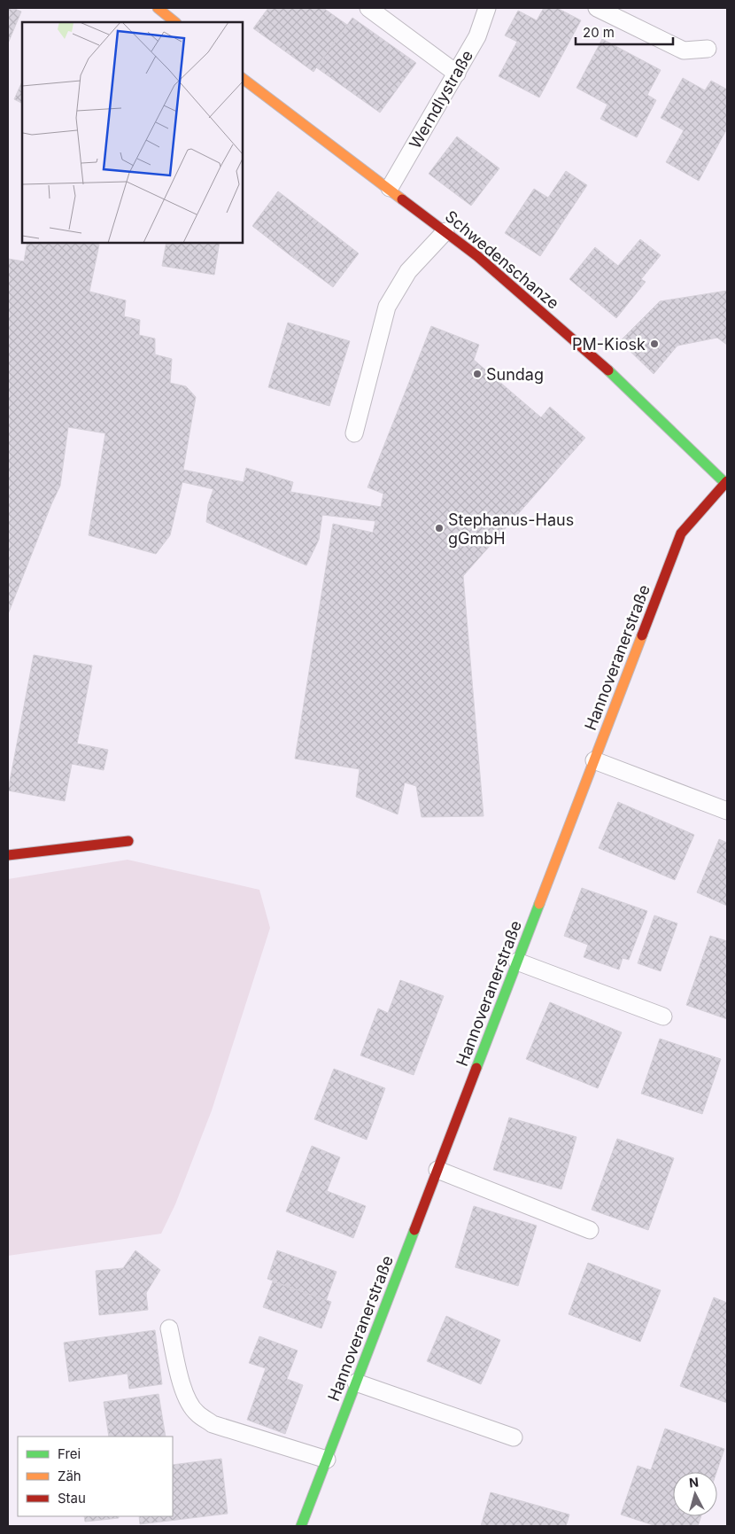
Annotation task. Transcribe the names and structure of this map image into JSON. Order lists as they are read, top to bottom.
{
  "streets": {
    "street": ["Schwedenschanze", "Hannoveranerstraße"],
    "lane": ["Werndlystraße"]
  },
  "crossings": [
    ["Werndlystraße", "Schwedenschanze"],
    ["Schwedenschanze", "Hannoveranerstraße"]
  ],
  "places": ["PM-Kiosk", "Sundag", "Stephanus-Haus gGmbH"],
  "legend": ["Frei", "Zäh", "Stau"],
  "scale_bar": "20 m",
  "north": "top"
}
